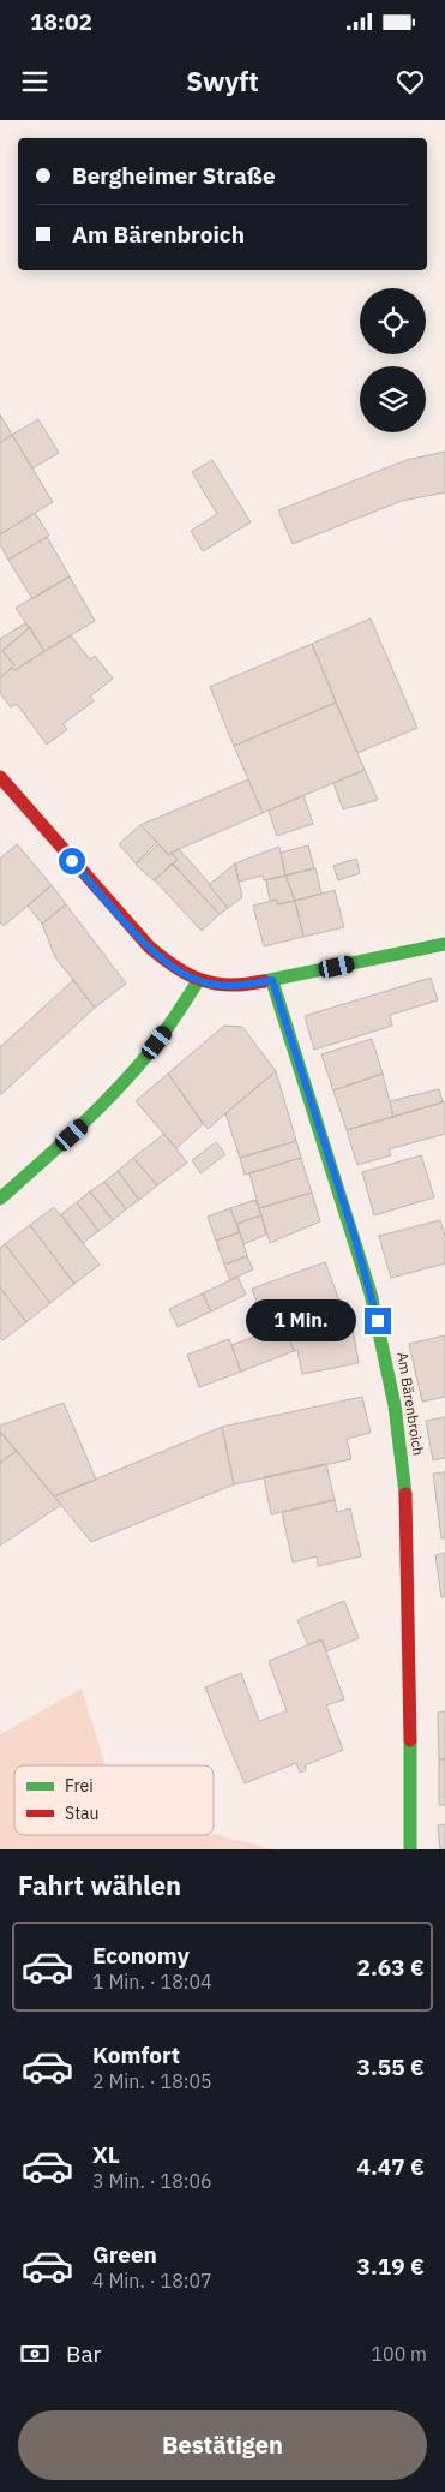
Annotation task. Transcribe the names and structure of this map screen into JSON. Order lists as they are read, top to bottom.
{
  "streets": {
    "street": ["Am Bärenbroich"]
  },
  "legend": ["Frei", "Stau"],
  "page": {
    "status": "18:02",
    "header": "Swyft",
    "banner": ["Bergheimer Straße", "Am Bärenbroich"],
    "bubble": "1 Min.",
    "heading": "Fahrt wählen",
    "list": [
      {
        "name": "Economy",
        "note": "1 Min. · 18:04",
        "value": "2.63 €"
      },
      {
        "name": "Komfort",
        "note": "2 Min. · 18:05",
        "value": "3.55 €"
      },
      {
        "name": "XL",
        "note": "3 Min. · 18:06",
        "value": "4.47 €"
      },
      {
        "name": "Green",
        "note": "4 Min. · 18:07",
        "value": "3.19 €"
      }
    ],
    "pay": ["Bar", "100 m"],
    "buttons": "Bestätigen"
  }
}
